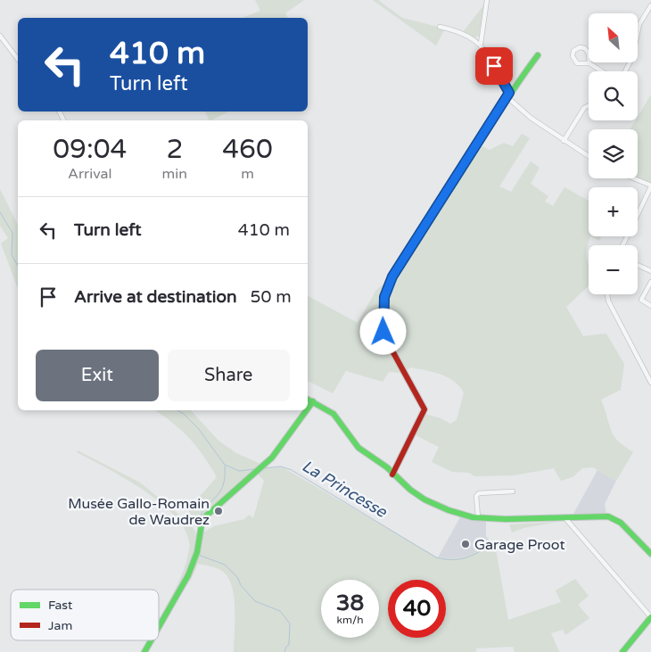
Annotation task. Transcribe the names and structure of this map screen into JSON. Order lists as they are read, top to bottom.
{
  "water": ["La Princesse"],
  "places": ["Musée Gallo-Romain de Waudrez", "Garage Proot"],
  "legend": ["Fast", "Jam"],
  "north": "top left",
  "page": {
    "map_buttons": ["+", "−"],
    "turn": ["410 m", "Turn left"],
    "eta": [
      "09:04",
      "Arrival",
      "2",
      "min",
      "460",
      "m"
    ],
    "list": [
      {
        "name": "Turn left",
        "value": "410 m"
      },
      {
        "name": "Arrive at destination",
        "value": "50 m"
      }
    ],
    "buttons": ["Exit", "Share"],
    "speed": "38 km/h",
    "limit": "40"
  }
}
